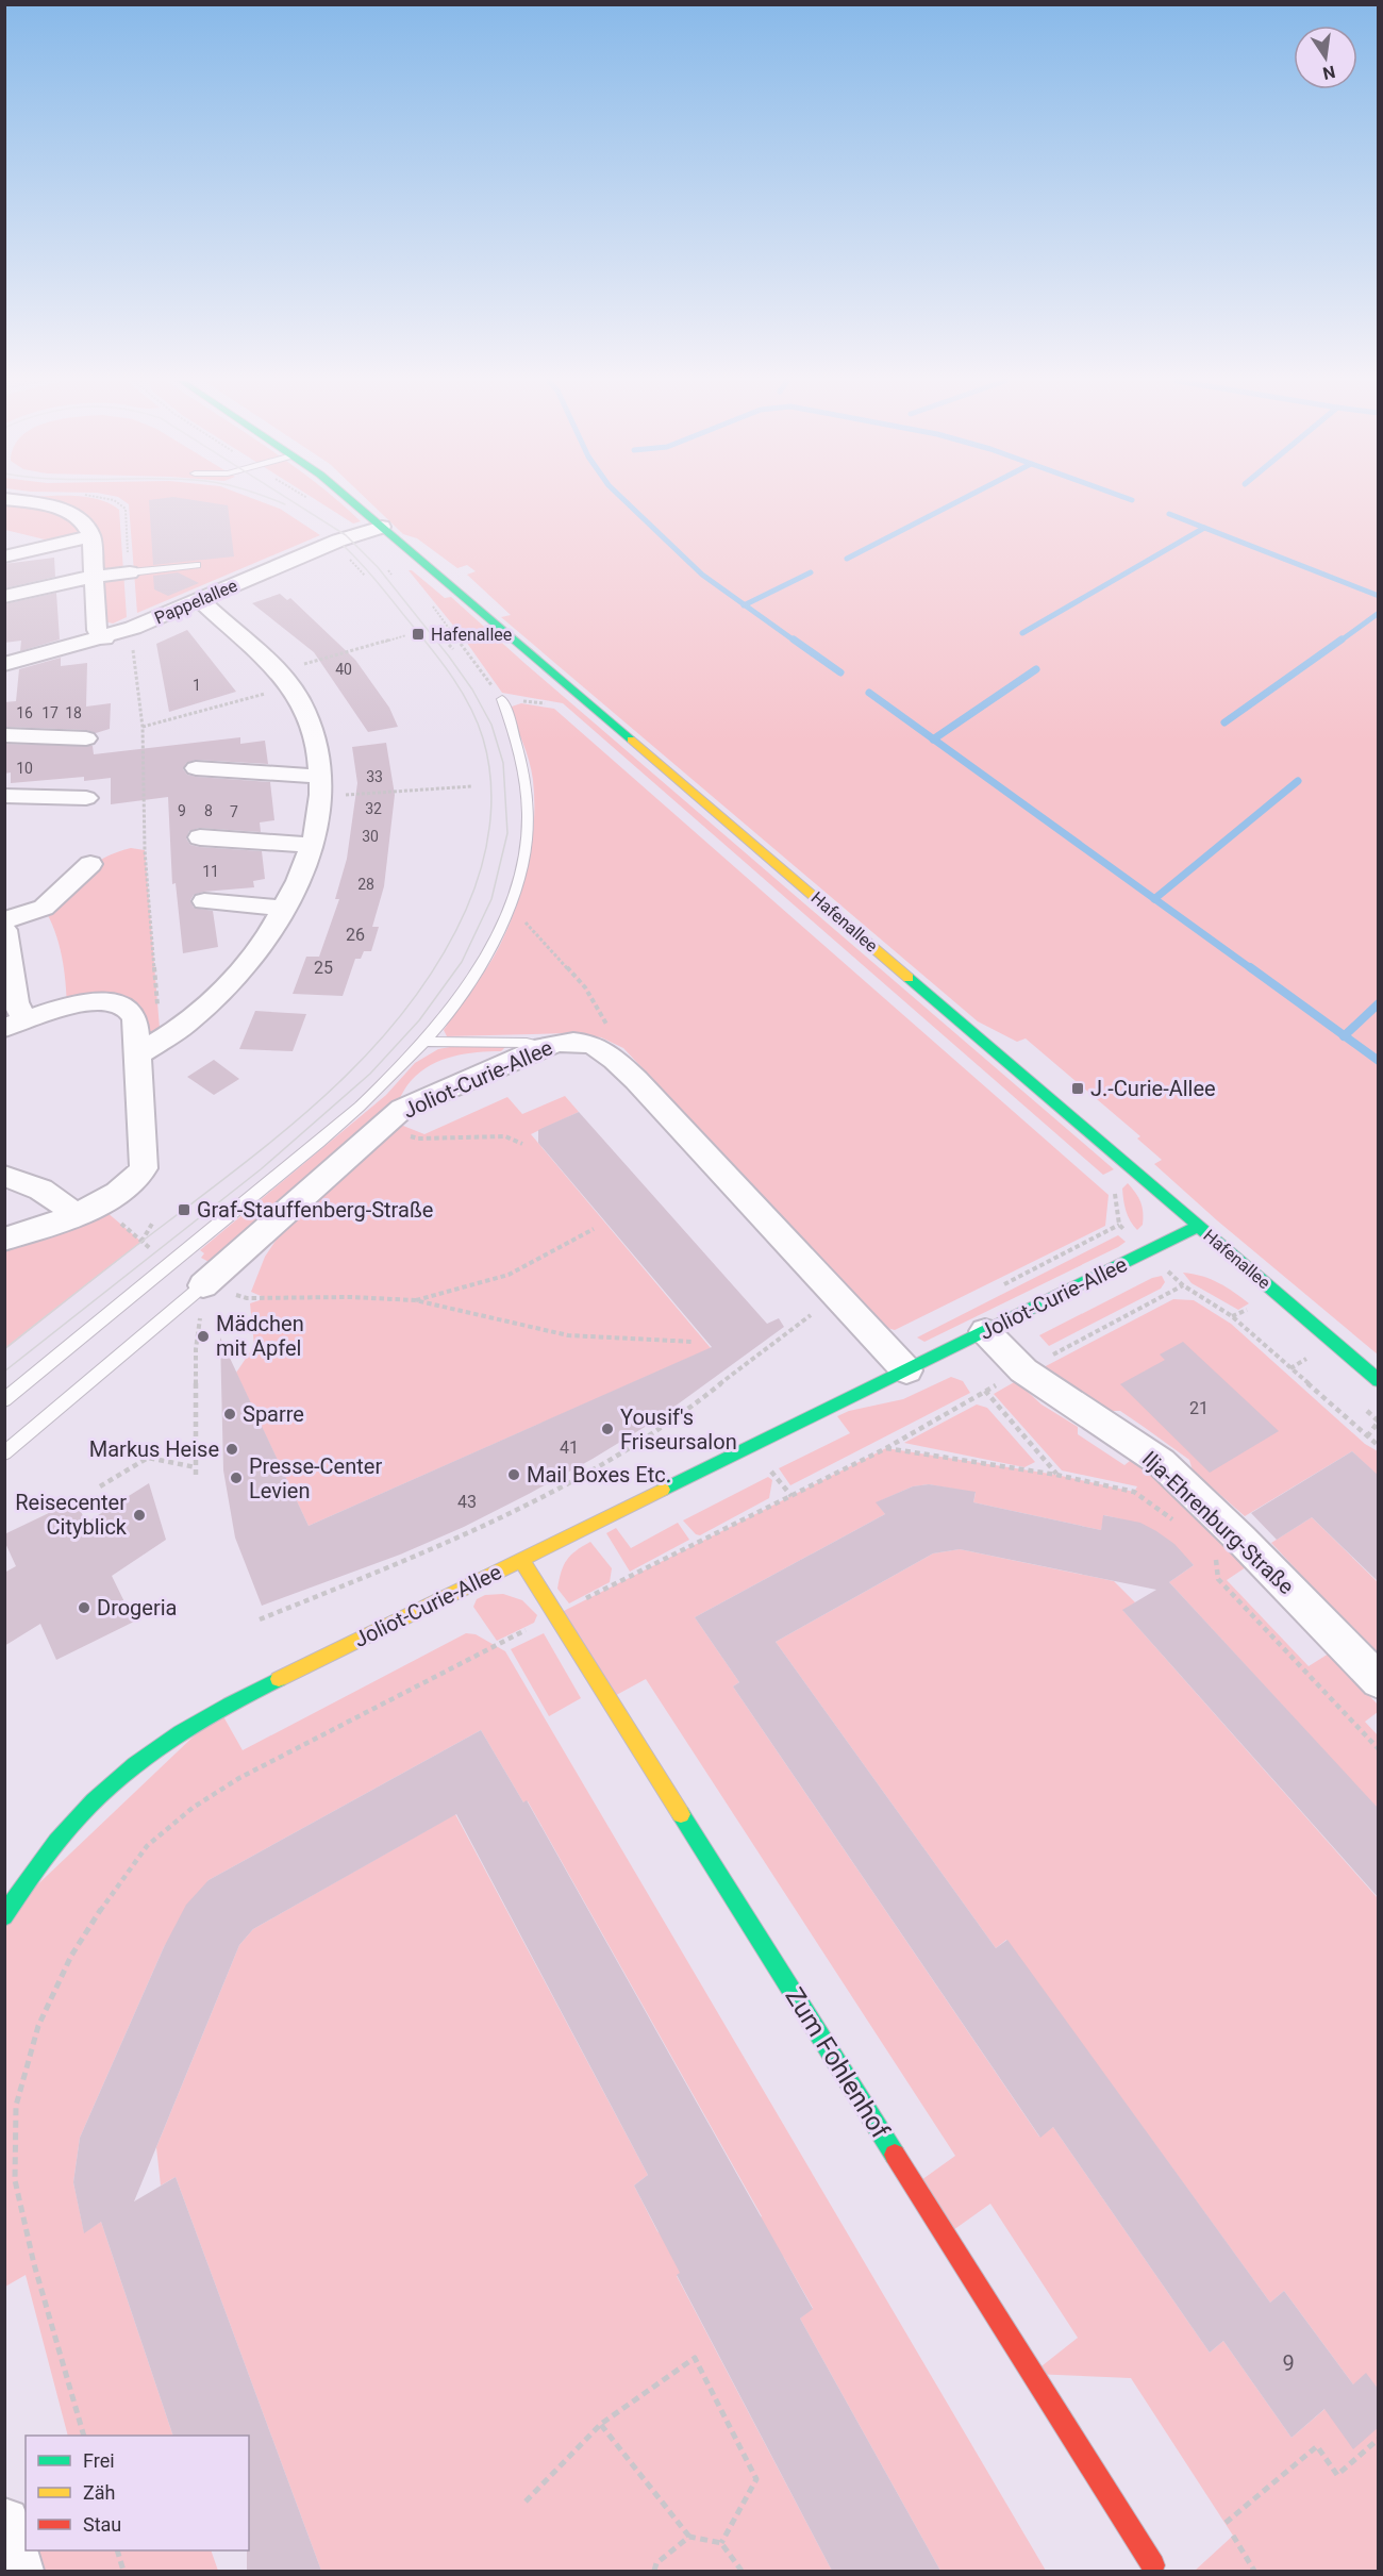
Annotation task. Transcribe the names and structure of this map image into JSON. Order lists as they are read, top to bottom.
{
  "streets": {
    "street": [
      "Pappelallee",
      "Hafenallee",
      "Joliot-Curie-Allee",
      "Ilja-Ehrenburg-Straße",
      "Zum Fohlenhof"
    ]
  },
  "crossings": [
    ["Pappelallee", "Hafenallee"],
    ["Hafenallee", "Joliot-Curie-Allee"],
    ["Joliot-Curie-Allee", "Ilja-Ehrenburg-Straße"],
    ["Joliot-Curie-Allee", "Zum Fohlenhof"]
  ],
  "places": {
    "transit": ["Hafenallee", "J.-Curie-Allee", "Graf-Stauffenberg-Straße"],
    "other": [
      "Mädchen mit Apfel",
      "Sparre",
      "Yousif's Friseursalon",
      "Markus Heise",
      "Mail Boxes Etc.",
      "Presse-Center Levien",
      "Reisecenter Cityblick",
      "Drogeria"
    ]
  },
  "house_numbers": [
    "40",
    "1",
    "16",
    "17",
    "18",
    "10",
    "33",
    "32",
    "9",
    "8",
    "7",
    "30",
    "11",
    "28",
    "26",
    "25",
    "21",
    "41",
    "43",
    "9"
  ],
  "legend": ["Frei", "Zäh", "Stau"],
  "north": "bottom"
}
